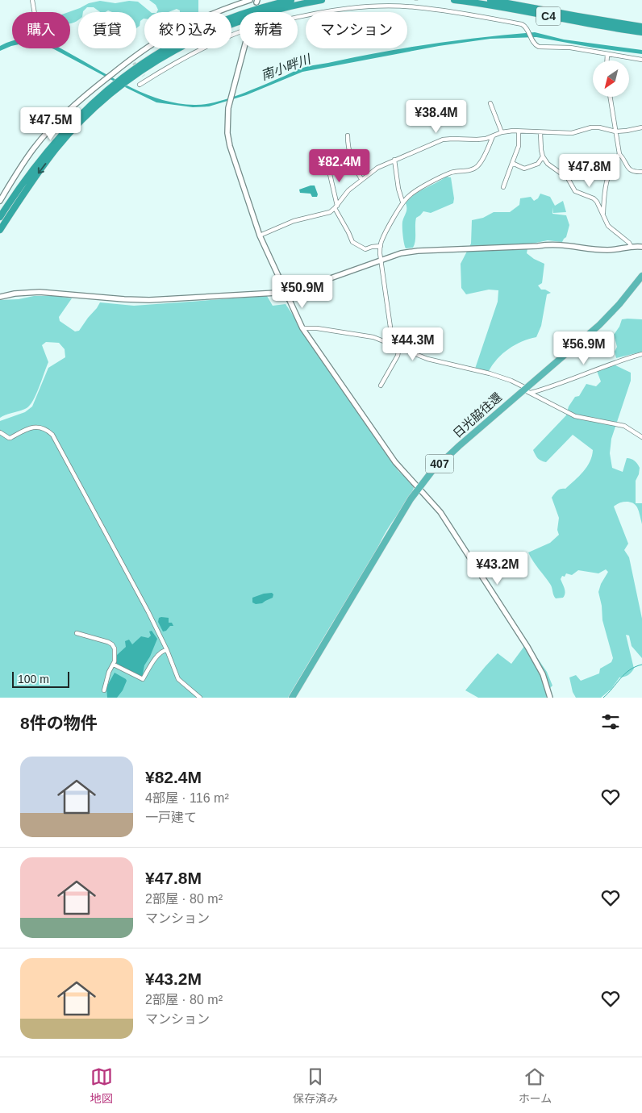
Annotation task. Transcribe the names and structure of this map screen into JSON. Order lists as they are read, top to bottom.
{
  "streets": {
    "highway": ["C4", "日光脇往還", "407"]
  },
  "water": ["南小畔川"],
  "scale_bar": "100 m",
  "north": "bottom left",
  "page": {
    "chip": [
      "購入",
      "賃貸",
      "絞り込み",
      "新着",
      "マンション"
    ],
    "price": [
      "¥38.4M",
      "¥47.5M",
      "¥82.4M",
      "¥47.8M",
      "¥50.9M",
      "¥44.3M",
      "¥56.9M",
      "¥43.2M"
    ],
    "scale": "100 m",
    "heading": "8件の物件",
    "list": [
      {
        "name": "¥82.4M",
        "note": "4部屋 · 116 m² · 一戸建て"
      },
      {
        "name": "¥47.8M",
        "note": "2部屋 · 80 m² · マンション"
      },
      {
        "name": "¥43.2M",
        "note": "2部屋 · 80 m² · マンション"
      }
    ],
    "tabs": ["地図", "保存済み", "ホーム"]
  }
}
